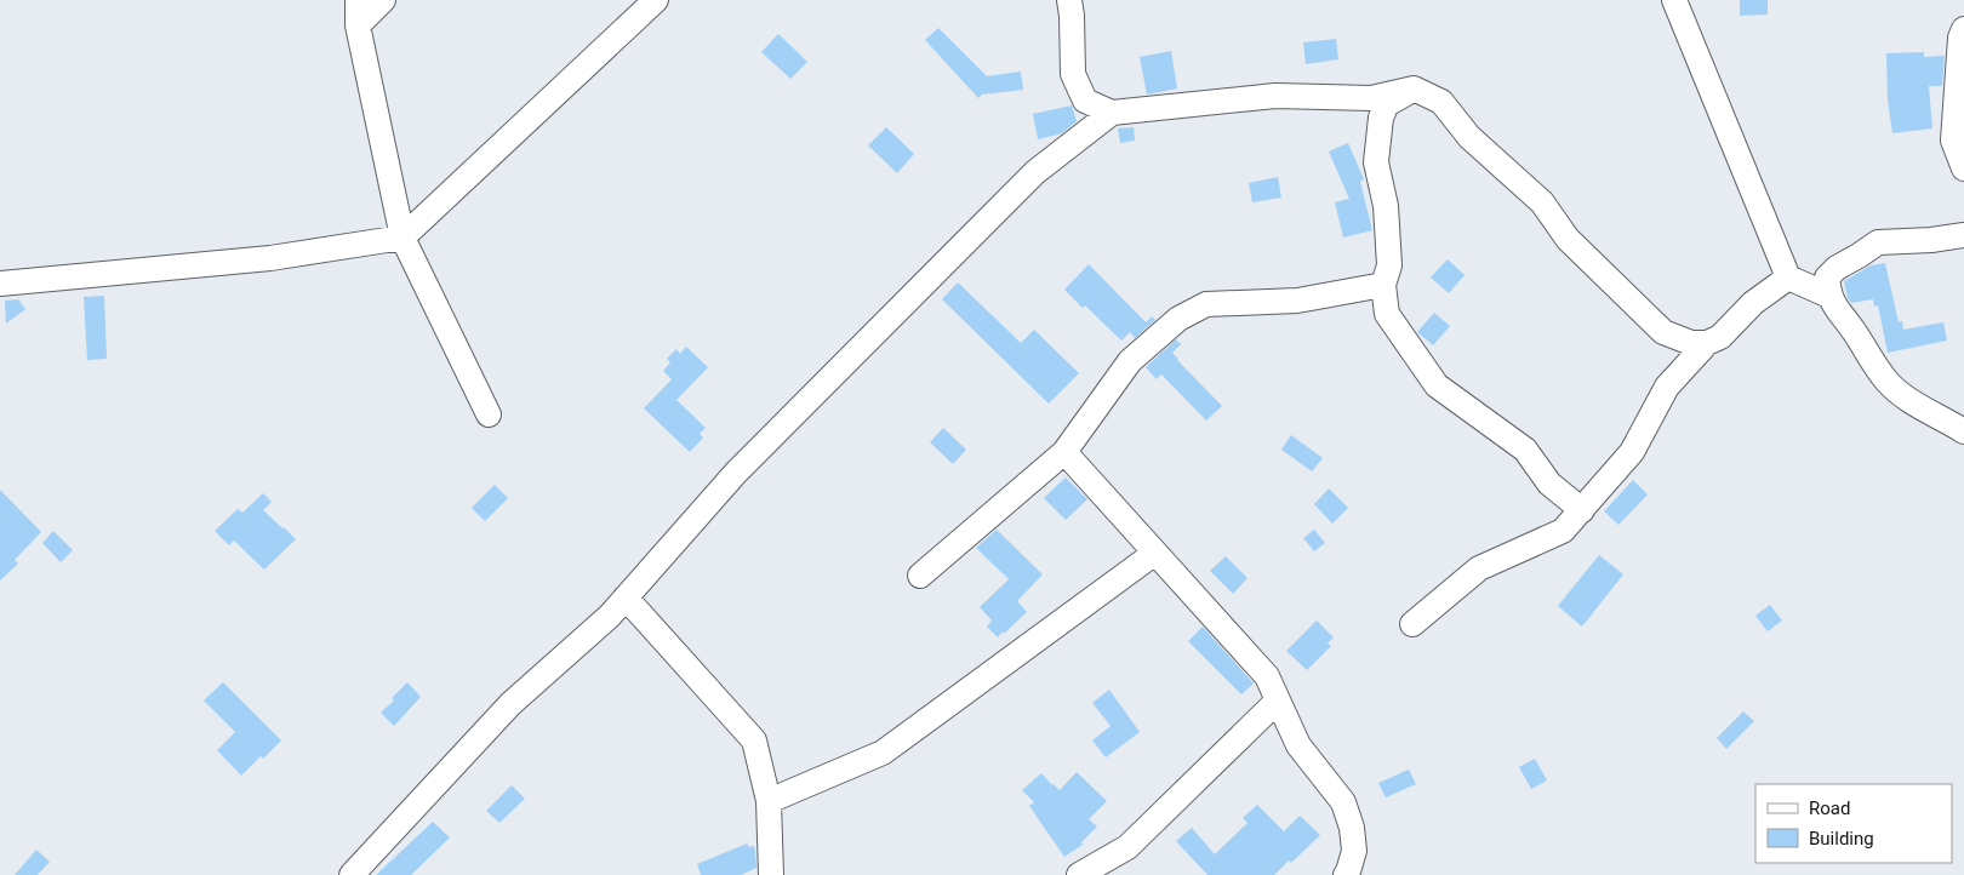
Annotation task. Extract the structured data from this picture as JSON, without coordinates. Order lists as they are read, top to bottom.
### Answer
{
  "legend": ["Road", "Building"]
}
